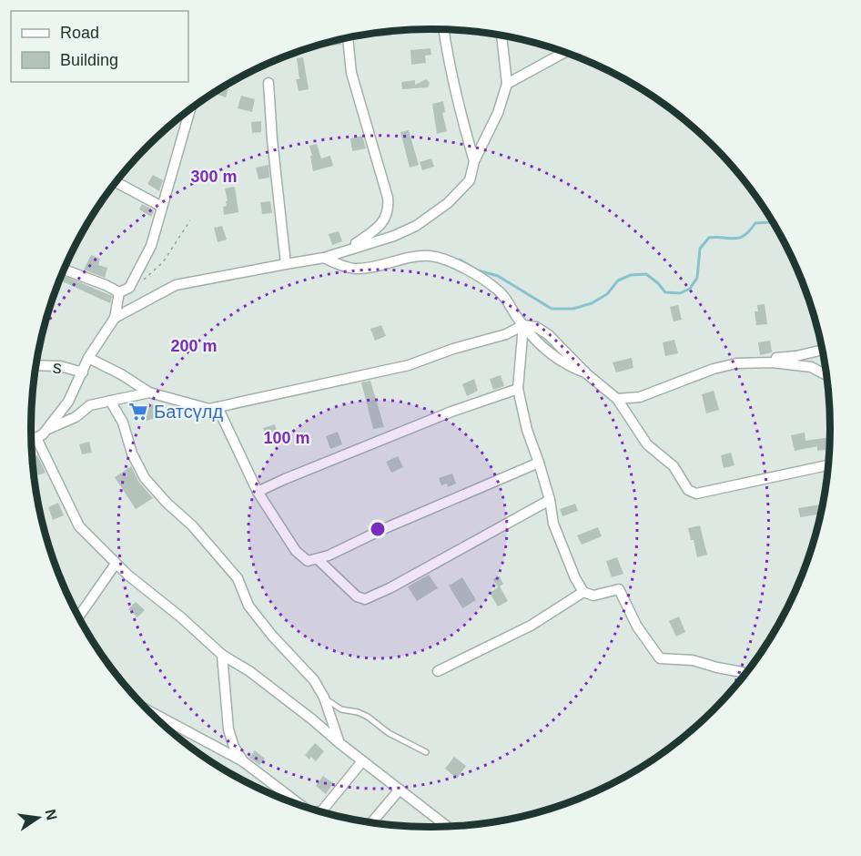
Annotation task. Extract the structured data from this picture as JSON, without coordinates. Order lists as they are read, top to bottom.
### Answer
{
  "streets": {
    "street": ["s"]
  },
  "places": {
    "supermarket": ["Батсүлд"]
  },
  "legend": ["Road", "Building"],
  "north": "right",
  "rings": ["300 m", "200 m", "100 m"]
}
